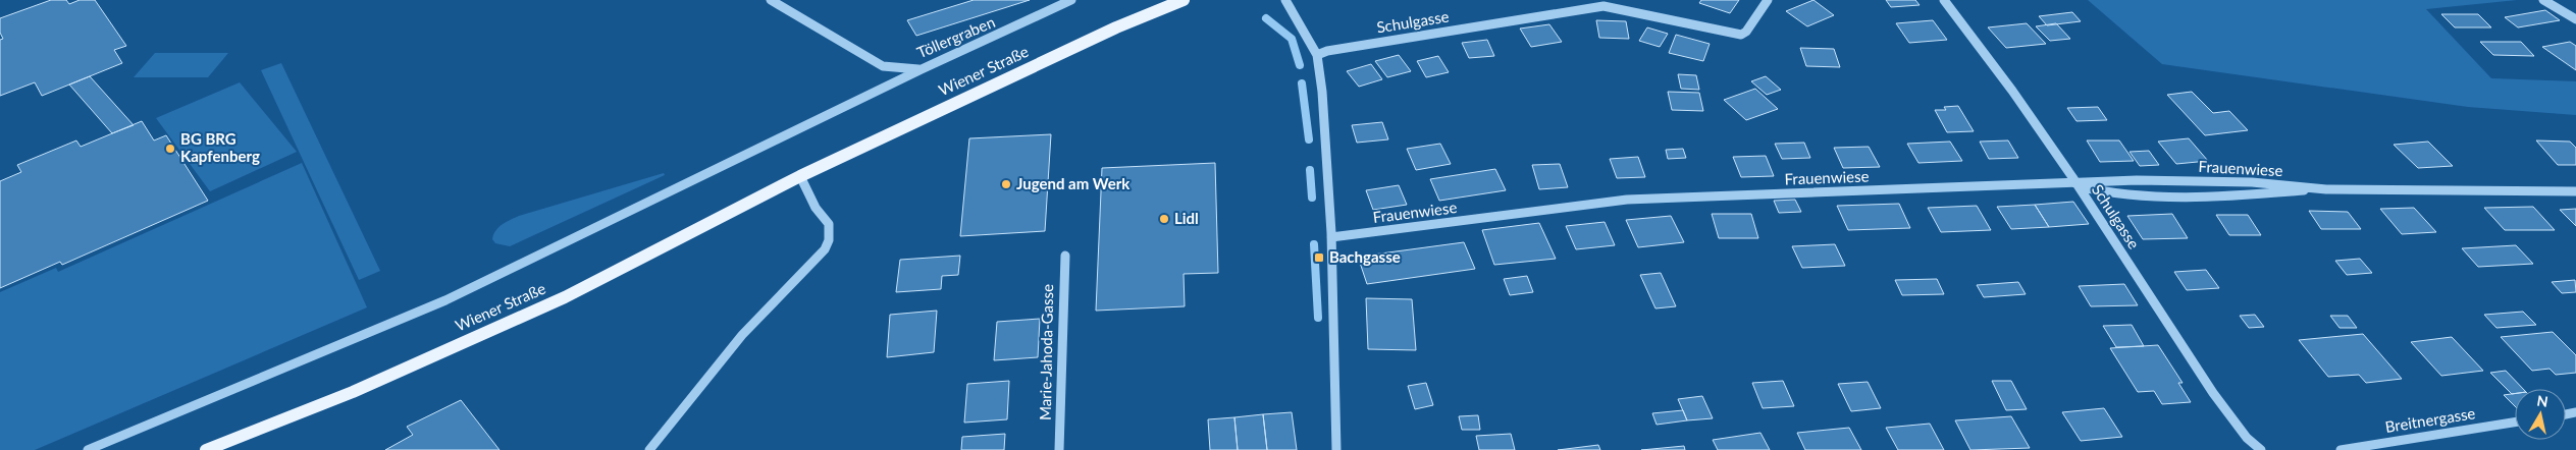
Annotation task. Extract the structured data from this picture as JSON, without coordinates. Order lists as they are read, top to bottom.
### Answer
{
  "streets": {
    "main road": ["Wiener Straße"],
    "street": [
      "Schulgasse",
      "Töllergraben",
      "Frauenwiese",
      "Marie-Jahoda-Gasse",
      "Breitnergasse"
    ]
  },
  "crossings": [
    ["Schulgasse", "Frauenwiese"]
  ],
  "places": {
    "other": ["BG BRG Kapfenberg", "Jugend am Werk", "Lidl"],
    "transit": ["Bachgasse"]
  },
  "north": "top"
}
